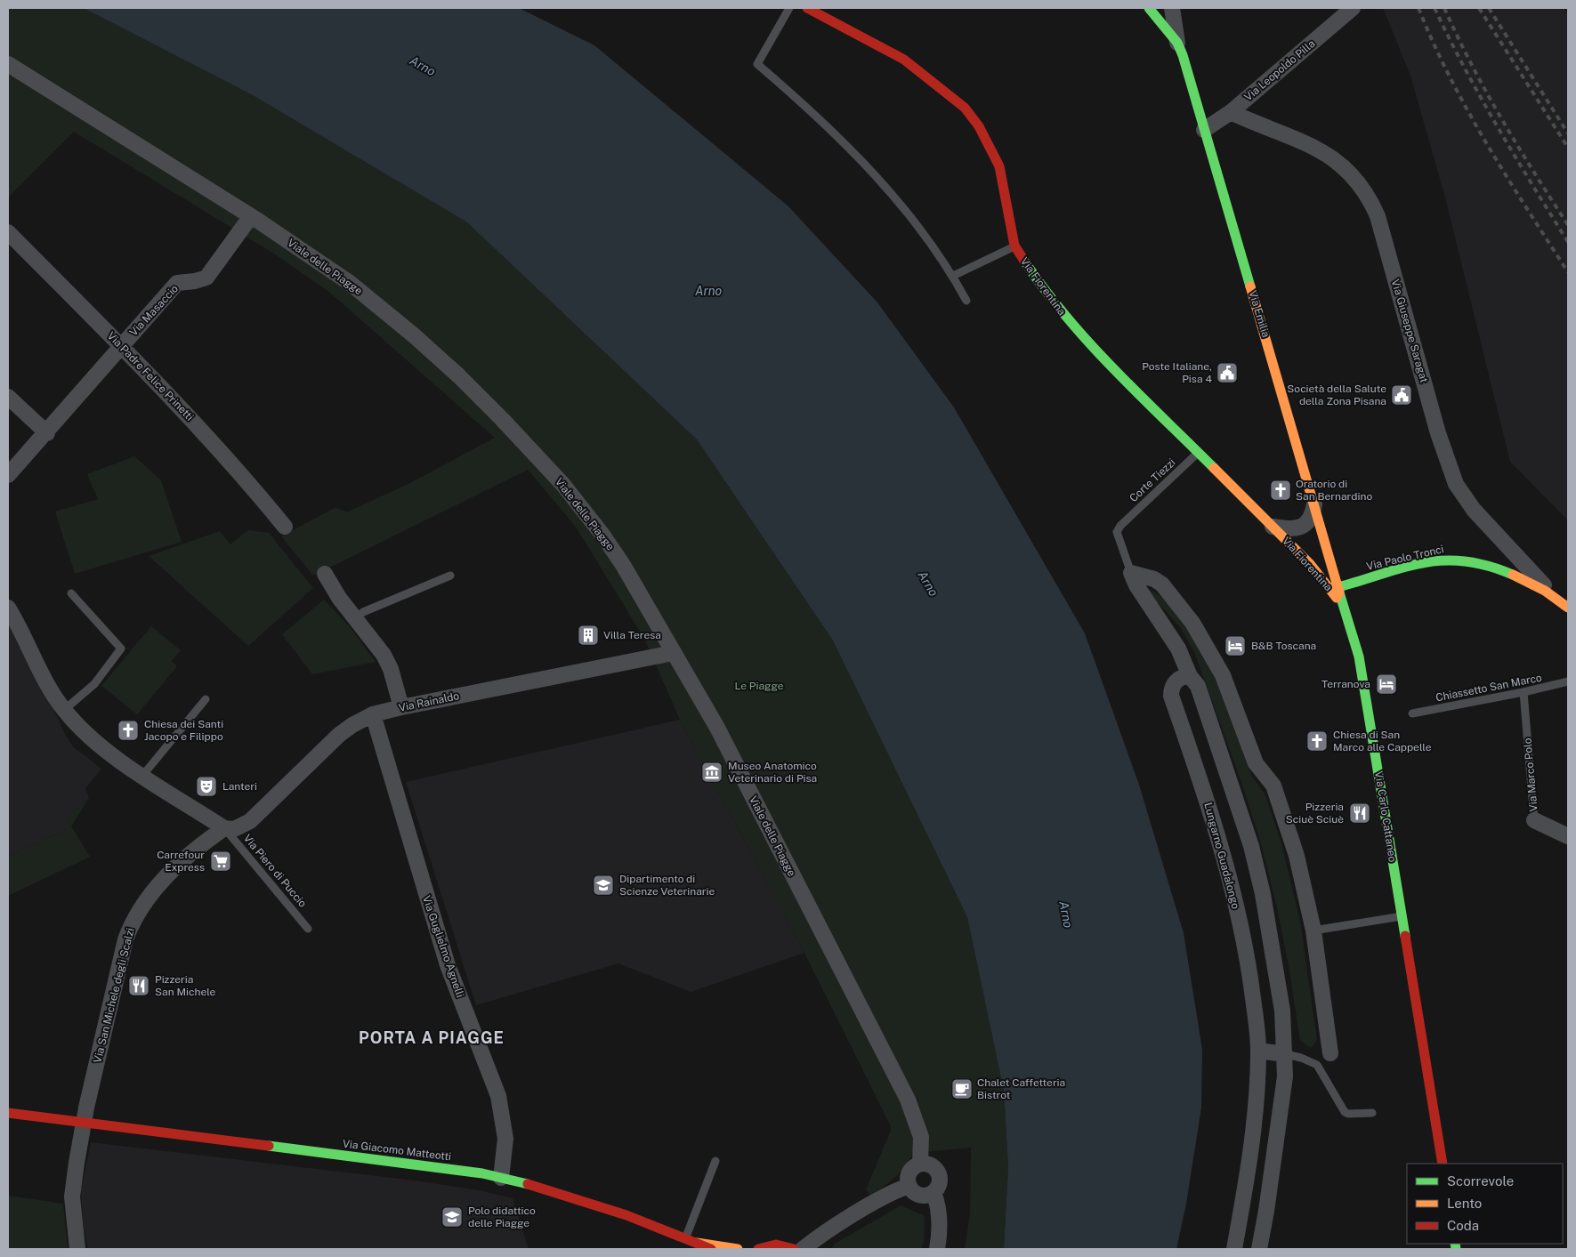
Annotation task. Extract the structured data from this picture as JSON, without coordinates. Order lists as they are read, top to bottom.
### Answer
{
  "streets": {
    "main road": [
      "Via Fiorentina",
      "Via Emilia",
      "Via Paolo Tronci",
      "Via Carlo Cattaneo",
      "Via Giacomo Matteotti"
    ],
    "street": [
      "Via Leopoldo Pilla",
      "Viale delle Piagge",
      "Via Masaccio",
      "Via Giuseppe Saragat",
      "Via Padre Felice Prinetti",
      "Via Rainaldo",
      "Via Marco Polo",
      "Lungarno Guadalongo",
      "Via Guglielmo Agnelli",
      "Via San Michele degli Scalzi"
    ],
    "lane": ["Corte Tiezzi", "Chiassetto San Marco", "Via Piero di Puccio"]
  },
  "crossings": [
    ["Via Leopoldo Pilla", "Via Emilia"],
    ["Via Leopoldo Pilla", "Via Giuseppe Saragat"],
    ["Viale delle Piagge", "Via Masaccio"],
    ["Viale delle Piagge", "Via Rainaldo"],
    ["Via Fiorentina", "Via Emilia"],
    ["Via Fiorentina", "Corte Tiezzi"],
    ["Via Fiorentina", "Via Carlo Cattaneo"],
    ["Via Masaccio", "Via Padre Felice Prinetti"],
    ["Via Emilia", "Via Paolo Tronci"],
    ["Via Emilia", "Via Carlo Cattaneo"],
    ["Via Giuseppe Saragat", "Via Paolo Tronci"],
    ["Via Paolo Tronci", "Via Carlo Cattaneo"],
    ["Chiassetto San Marco", "Via Marco Polo"],
    ["Via Rainaldo", "Via Piero di Puccio"],
    ["Via Rainaldo", "Via Guglielmo Agnelli"],
    ["Via Rainaldo", "Via San Michele degli Scalzi"],
    ["Via Piero di Puccio", "Via San Michele degli Scalzi"],
    ["Via Guglielmo Agnelli", "Via Giacomo Matteotti"],
    ["Via San Michele degli Scalzi", "Via Giacomo Matteotti"]
  ],
  "districts": ["PORTA A PIAGGE"],
  "water": ["Arno"],
  "parks": ["Le Piagge"],
  "places": {
    "public building": ["Poste Italiane, Pisa 4", "Società della Salute della Zona Pisana"],
    "church": ["Oratorio di San Bernardino", "Chiesa dei Santi Jacopo e Filippo", "Chiesa di San Marco alle Cappelle"],
    "building": ["Villa Teresa"],
    "hotel": ["B&B Toscana", "Terranova"],
    "museum": ["Museo Anatomico Veterinario di Pisa"],
    "theatre": ["Lanteri"],
    "restaurant": ["Pizzeria Sciuè Sciuè", "Pizzeria San Michele"],
    "supermarket": ["Carrefour Express"],
    "school or university": ["Dipartimento di Scienze Veterinarie", "Polo didattico delle Piagge"],
    "cafe": ["Chalet Caffetteria Bistrot"]
  },
  "legend": ["Scorrevole", "Lento", "Coda"]
}
